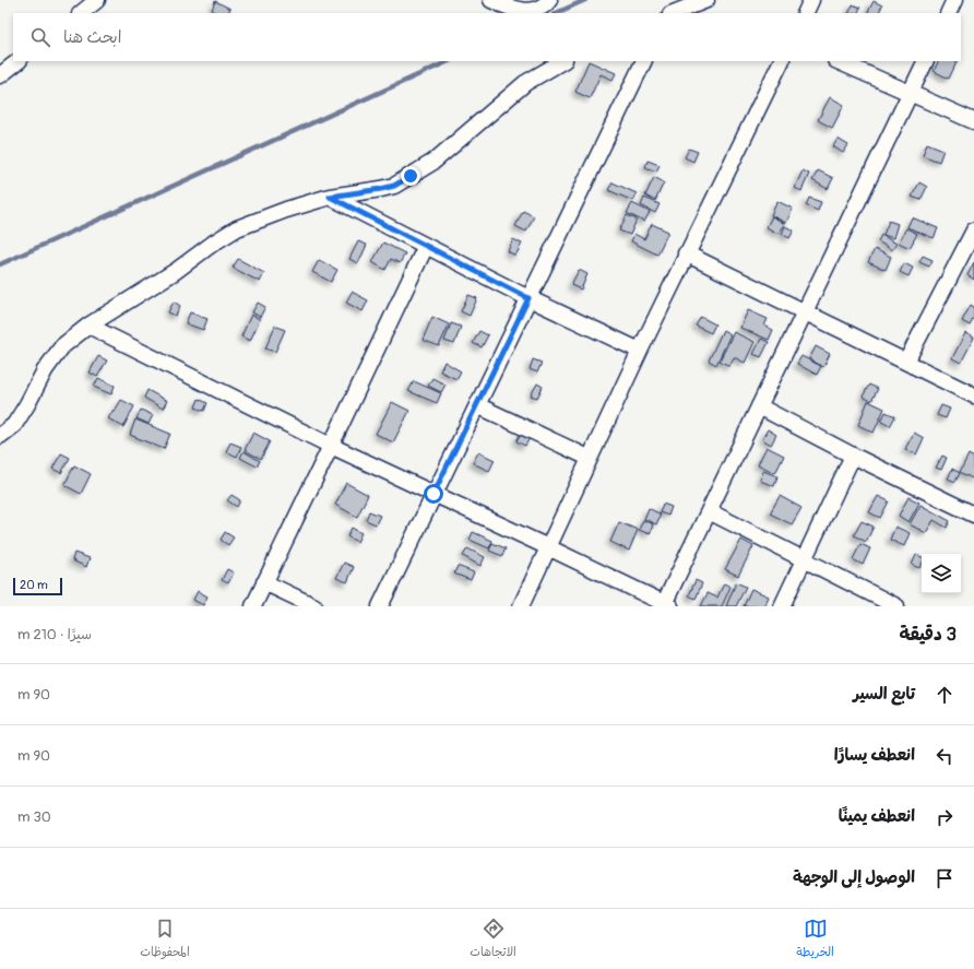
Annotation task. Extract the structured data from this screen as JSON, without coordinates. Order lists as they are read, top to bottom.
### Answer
{
  "scale_bar": "20 m",
  "page": {
    "search": "ابحث هنا",
    "scale": "20 m",
    "heading": ["3 دقيقة", "سيرًا · 210 m"],
    "list": [
      ["تابع السير", "90 m"],
      ["انعطف يسارًا", "90 m"],
      ["انعطف يمينًا", "30 m"],
      "الوصول إلى الوجهة"
    ],
    "nav": ["الخريطة", "الاتجاهات", "المحفوظات"]
  }
}
